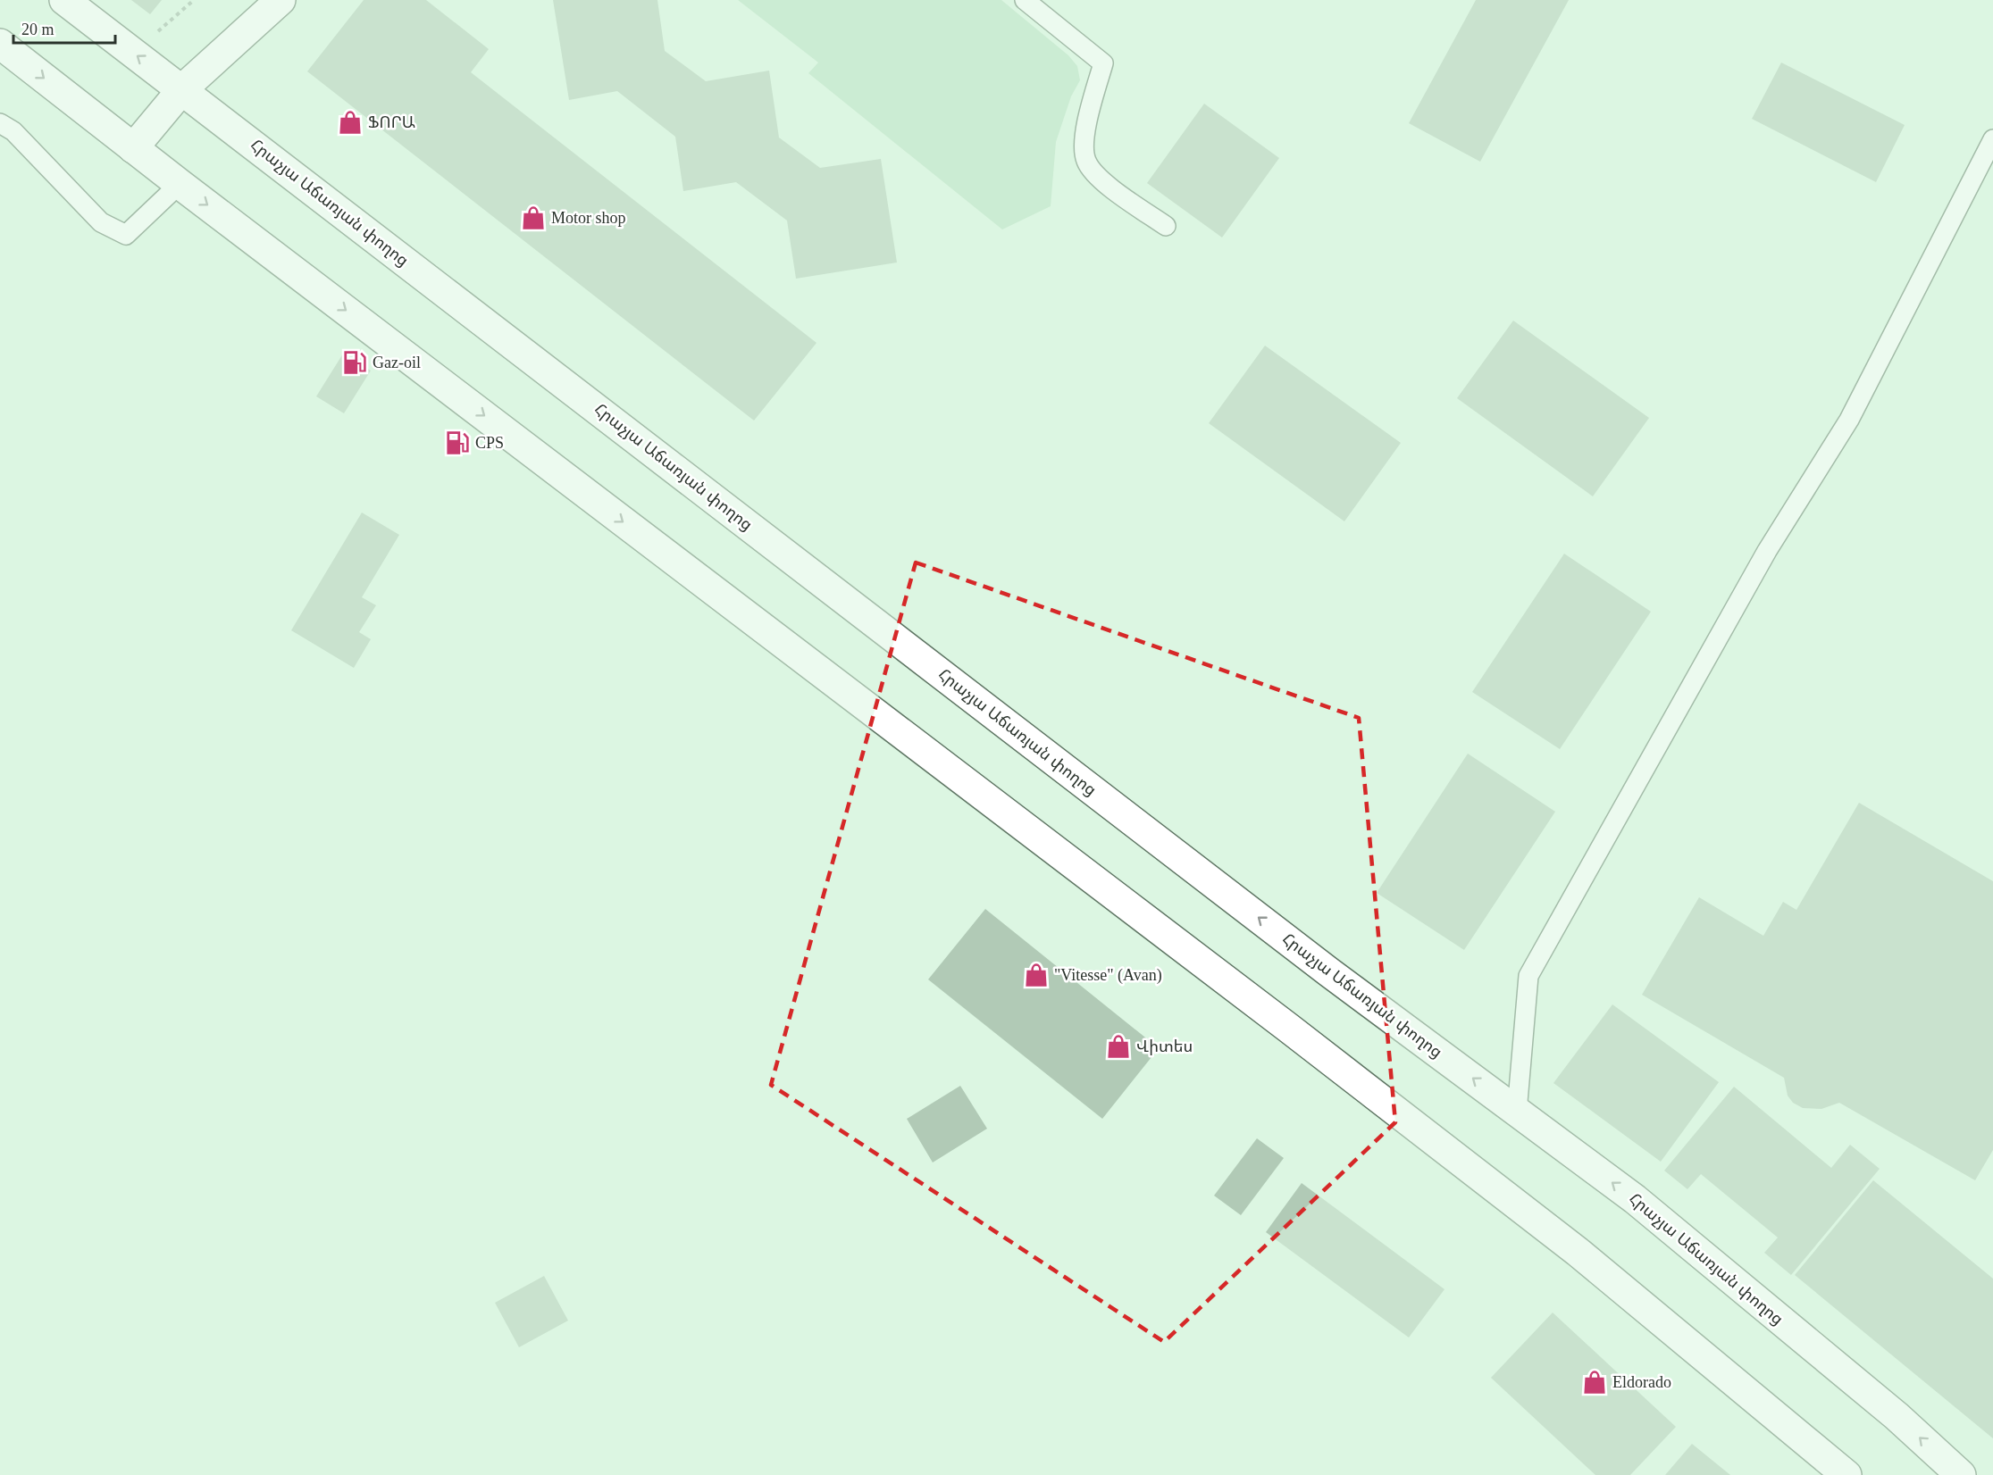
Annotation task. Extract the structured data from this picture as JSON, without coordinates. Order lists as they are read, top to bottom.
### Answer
{
  "streets": {
    "main road": ["Հրաչյա Աճառյան փողոց"]
  },
  "places": {
    "shop": [
      "ՖՈՐԱ",
      "Motor shop",
      "\"Vitesse\" (Avan)",
      "Վիտես",
      "Eldorado"
    ],
    "fuel station": ["Gaz-oil", "CPS"]
  },
  "scale_bar": "20 m"
}
